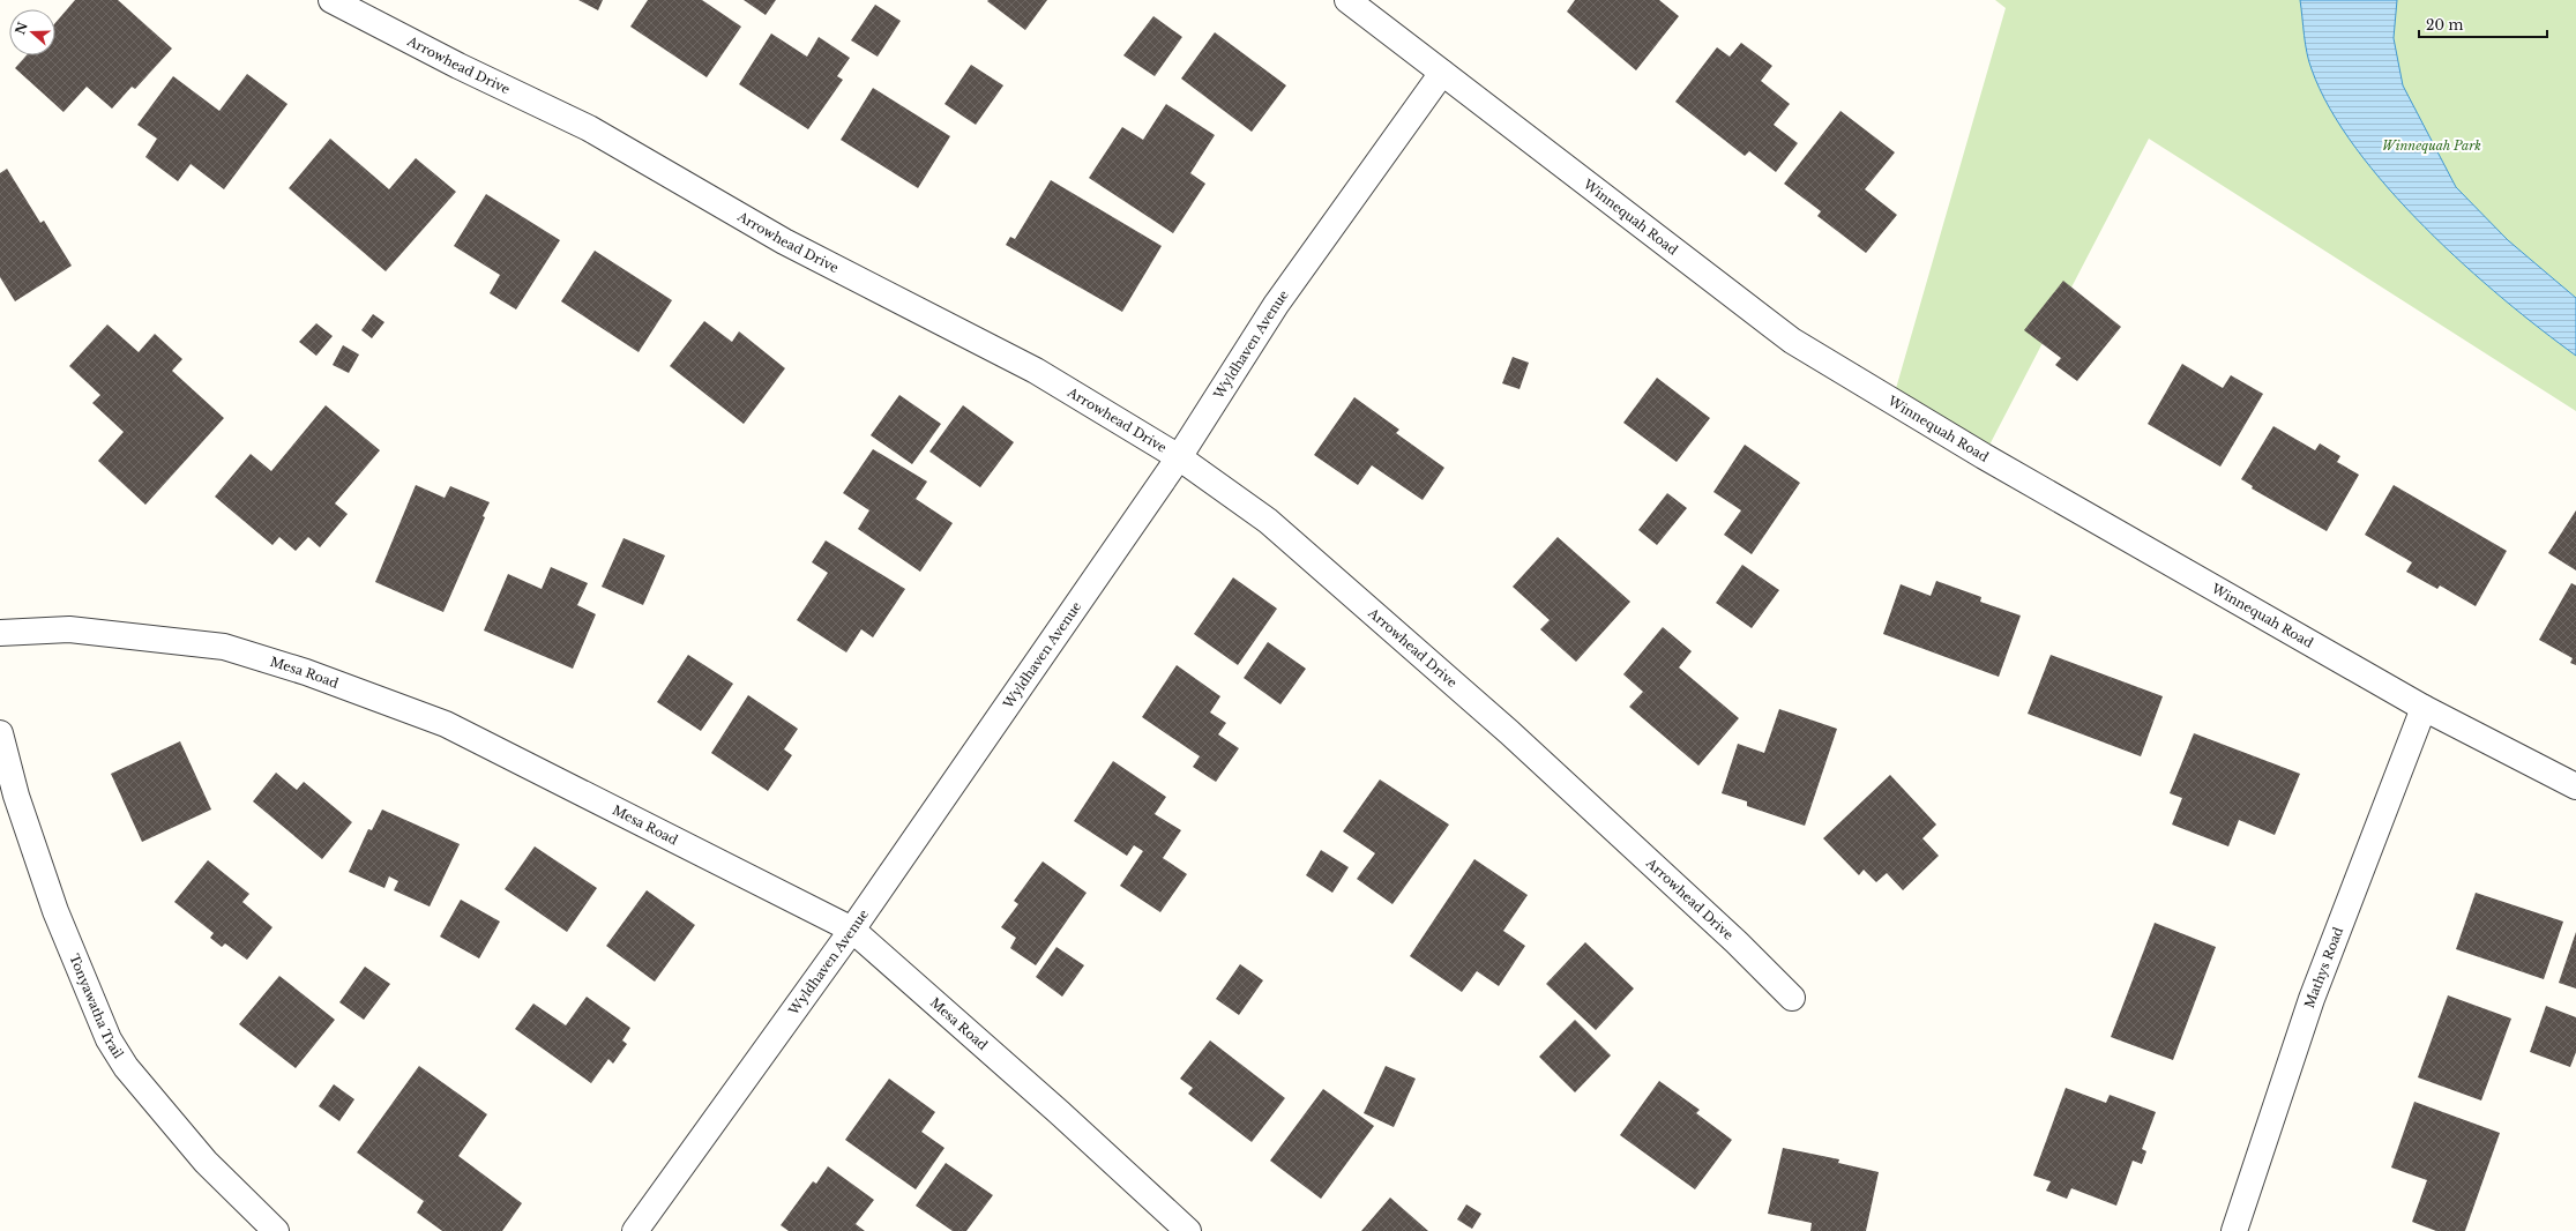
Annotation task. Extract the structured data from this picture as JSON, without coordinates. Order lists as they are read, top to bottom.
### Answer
{
  "streets": {
    "street": [
      "Arrowhead Drive",
      "Winnequah Road",
      "Wyldhaven Avenue",
      "Mesa Road",
      "Mathys Road",
      "Tonyawatha Trail"
    ]
  },
  "crossings": [
    ["Arrowhead Drive", "Wyldhaven Avenue"],
    ["Winnequah Road", "Wyldhaven Avenue"],
    ["Winnequah Road", "Mathys Road"],
    ["Wyldhaven Avenue", "Mesa Road"]
  ],
  "parks": ["Winnequah Park"],
  "scale_bar": "20 m",
  "north": "left"
}
